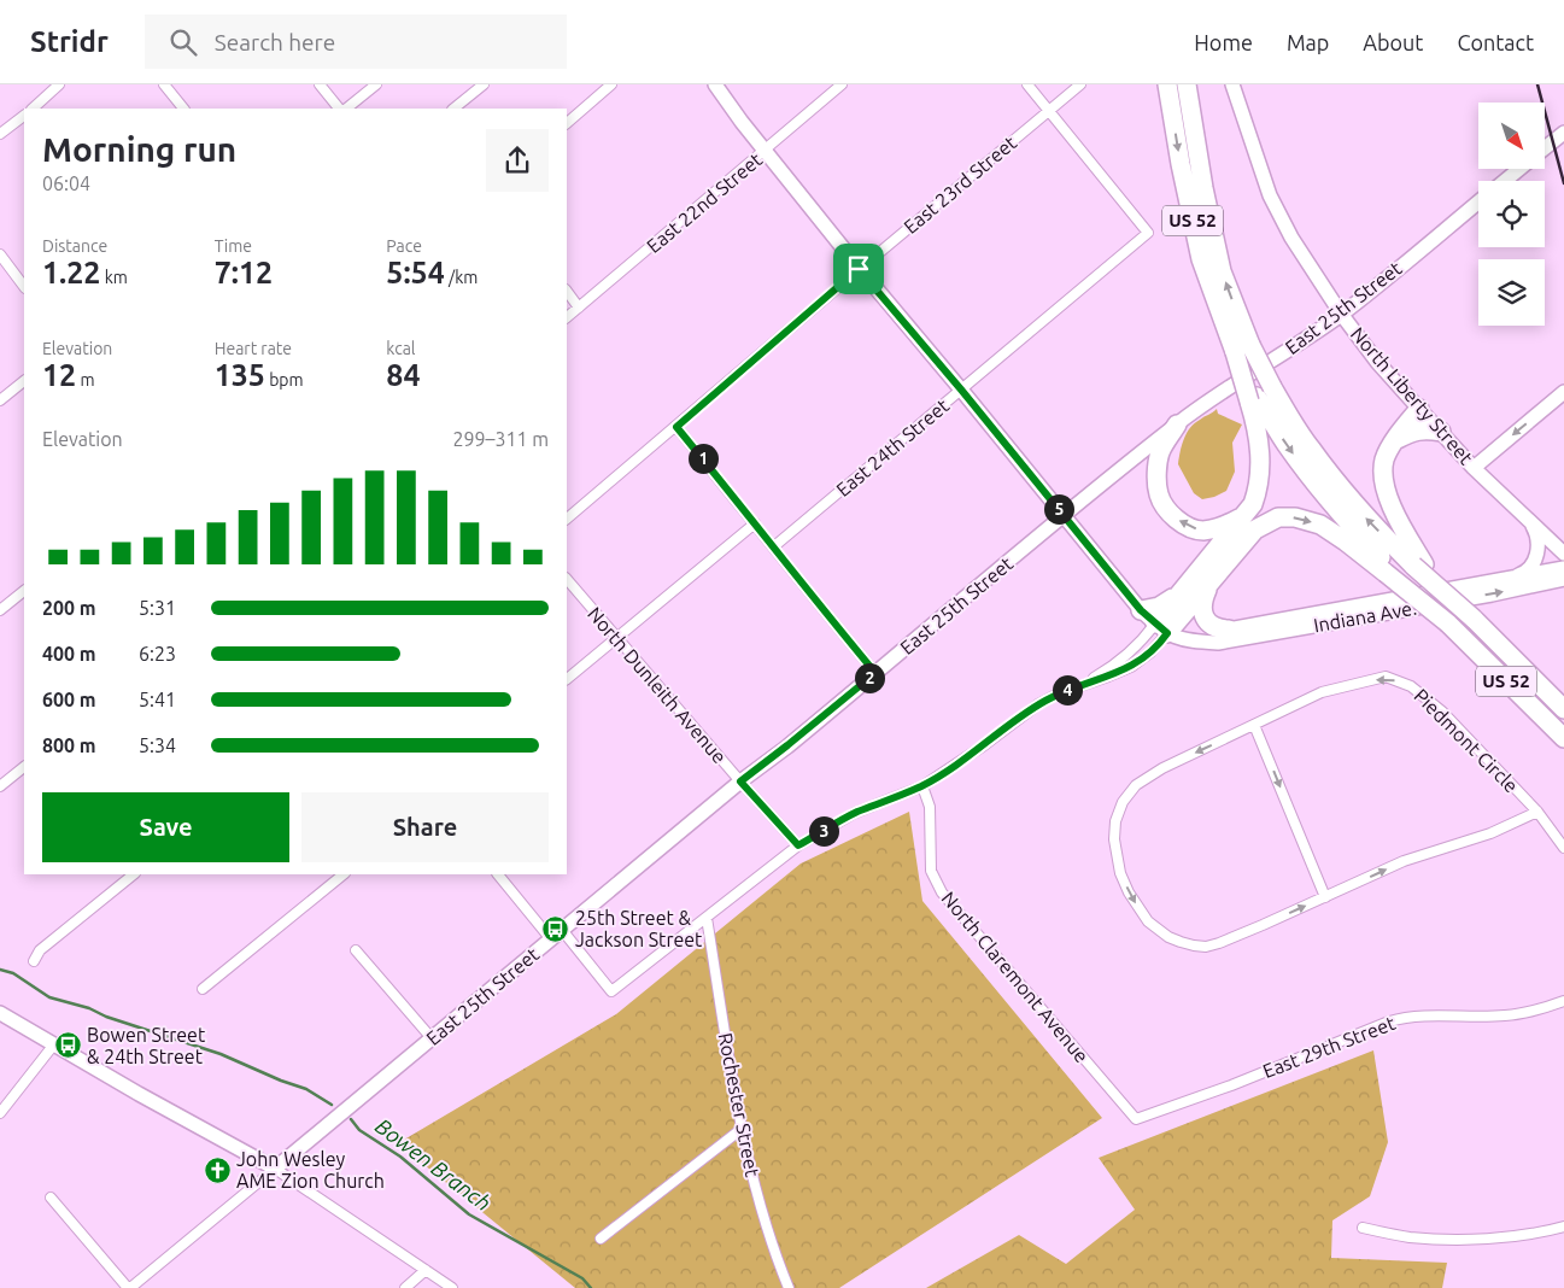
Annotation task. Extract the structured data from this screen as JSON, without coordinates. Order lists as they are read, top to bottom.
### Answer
{
  "streets": {
    "highway": ["US 52"],
    "street": [
      "East 23rd Street",
      "East 22nd Street",
      "East 25th Street",
      "North Liberty Street",
      "East 24th Street",
      "Indiana Ave.",
      "North Dunleith Avenue",
      "Piedmont Circle",
      "North Claremont Avenue",
      "East 29th Street",
      "Rochester Street"
    ]
  },
  "crossings": [
    ["East 23rd Street", "East 24th Street"],
    ["East 25th Street", "North Liberty Street"],
    ["East 25th Street", "North Dunleith Avenue"],
    ["North Claremont Avenue", "East 29th Street"]
  ],
  "water": ["Bowen Branch"],
  "places": {
    "bus stop": ["25th Street & Jackson Street", "Bowen Street & 24th Street"],
    "church": ["John Wesley AME Zion Church"]
  },
  "north": "bottom right",
  "page": {
    "header": "Stridr",
    "search": "Search here",
    "nav": [
      "Home",
      "Map",
      "About",
      "Contact"
    ],
    "heading": ["Morning run", "06:04"],
    "stats": [
      ["Distance", "1.22 km"],
      ["Time", "7:12"],
      ["Pace", "5:54 /km"],
      ["Elevation", "12 m"],
      ["Heart rate", "135 bpm"],
      ["kcal", "84"]
    ],
    "chart": ["Elevation", "299–311 m"],
    "pins": [
      "1",
      "5",
      "2",
      "4",
      "3"
    ],
    "list": [
      {
        "name": "200 m",
        "note": "5:31"
      },
      {
        "name": "400 m",
        "note": "6:23"
      },
      {
        "name": "600 m",
        "note": "5:41"
      },
      {
        "name": "800 m",
        "note": "5:34"
      }
    ],
    "buttons": ["Save", "Share"]
  }
}
